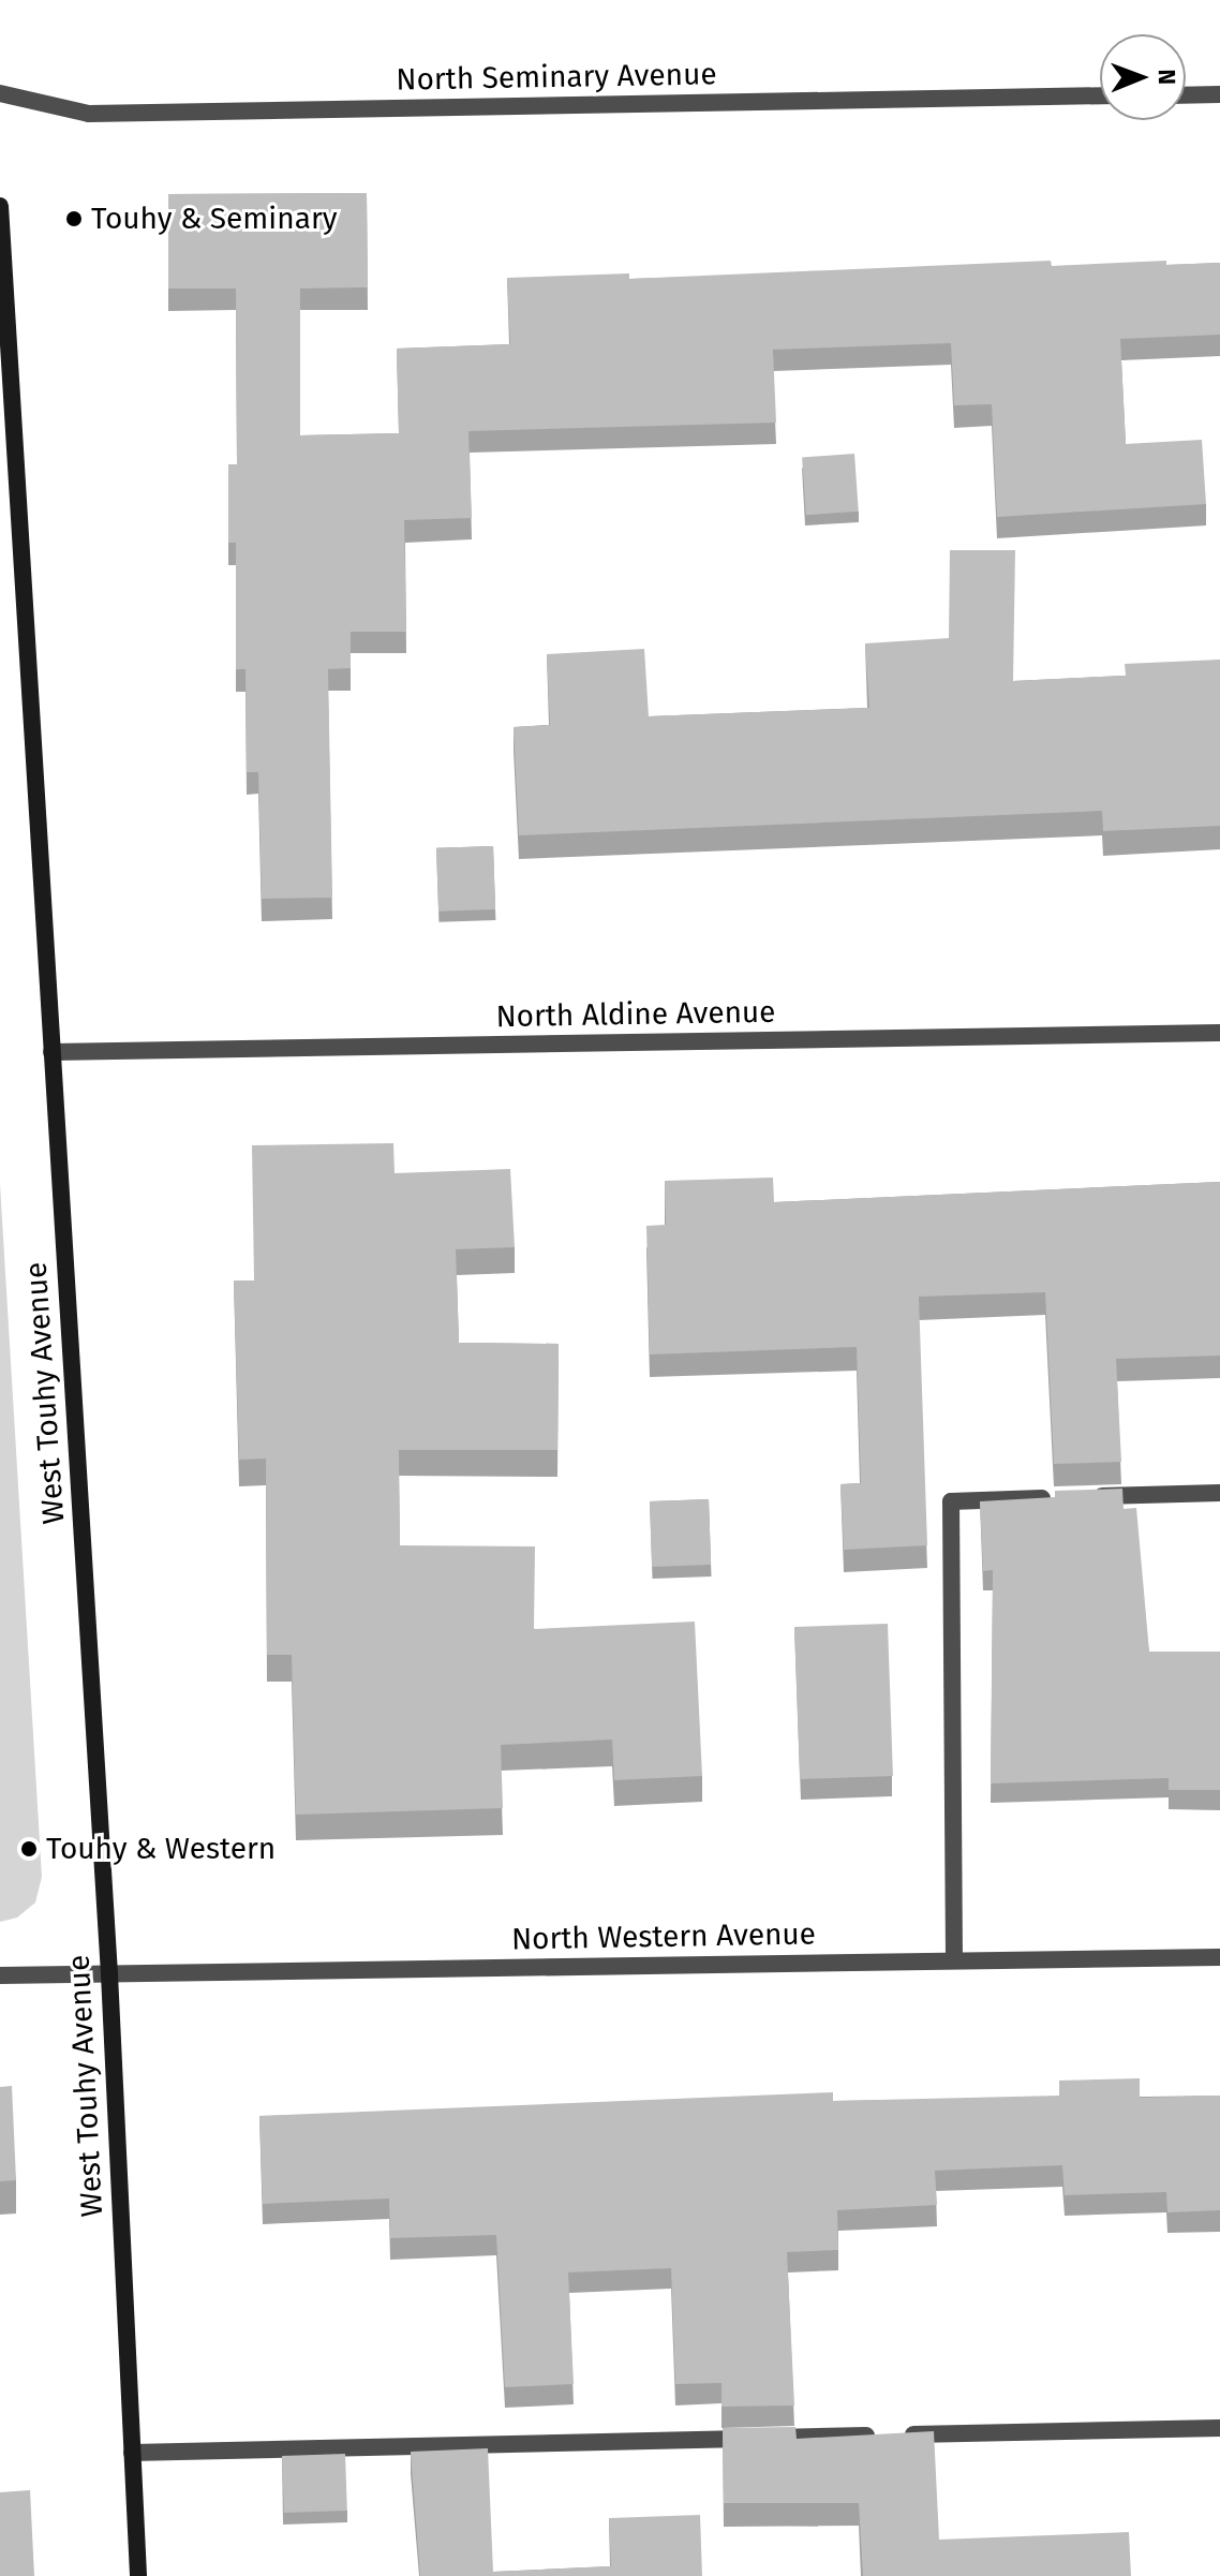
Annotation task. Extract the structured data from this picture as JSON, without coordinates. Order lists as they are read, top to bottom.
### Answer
{
  "streets": {
    "main road": ["West Touhy Avenue"],
    "street": ["North Seminary Avenue", "North Aldine Avenue", "North Western Avenue"]
  },
  "crossings": [
    ["North Aldine Avenue", "West Touhy Avenue"],
    ["West Touhy Avenue", "North Western Avenue"]
  ],
  "places": ["Touhy & Seminary", "Touhy & Western"],
  "north": "right"
}
